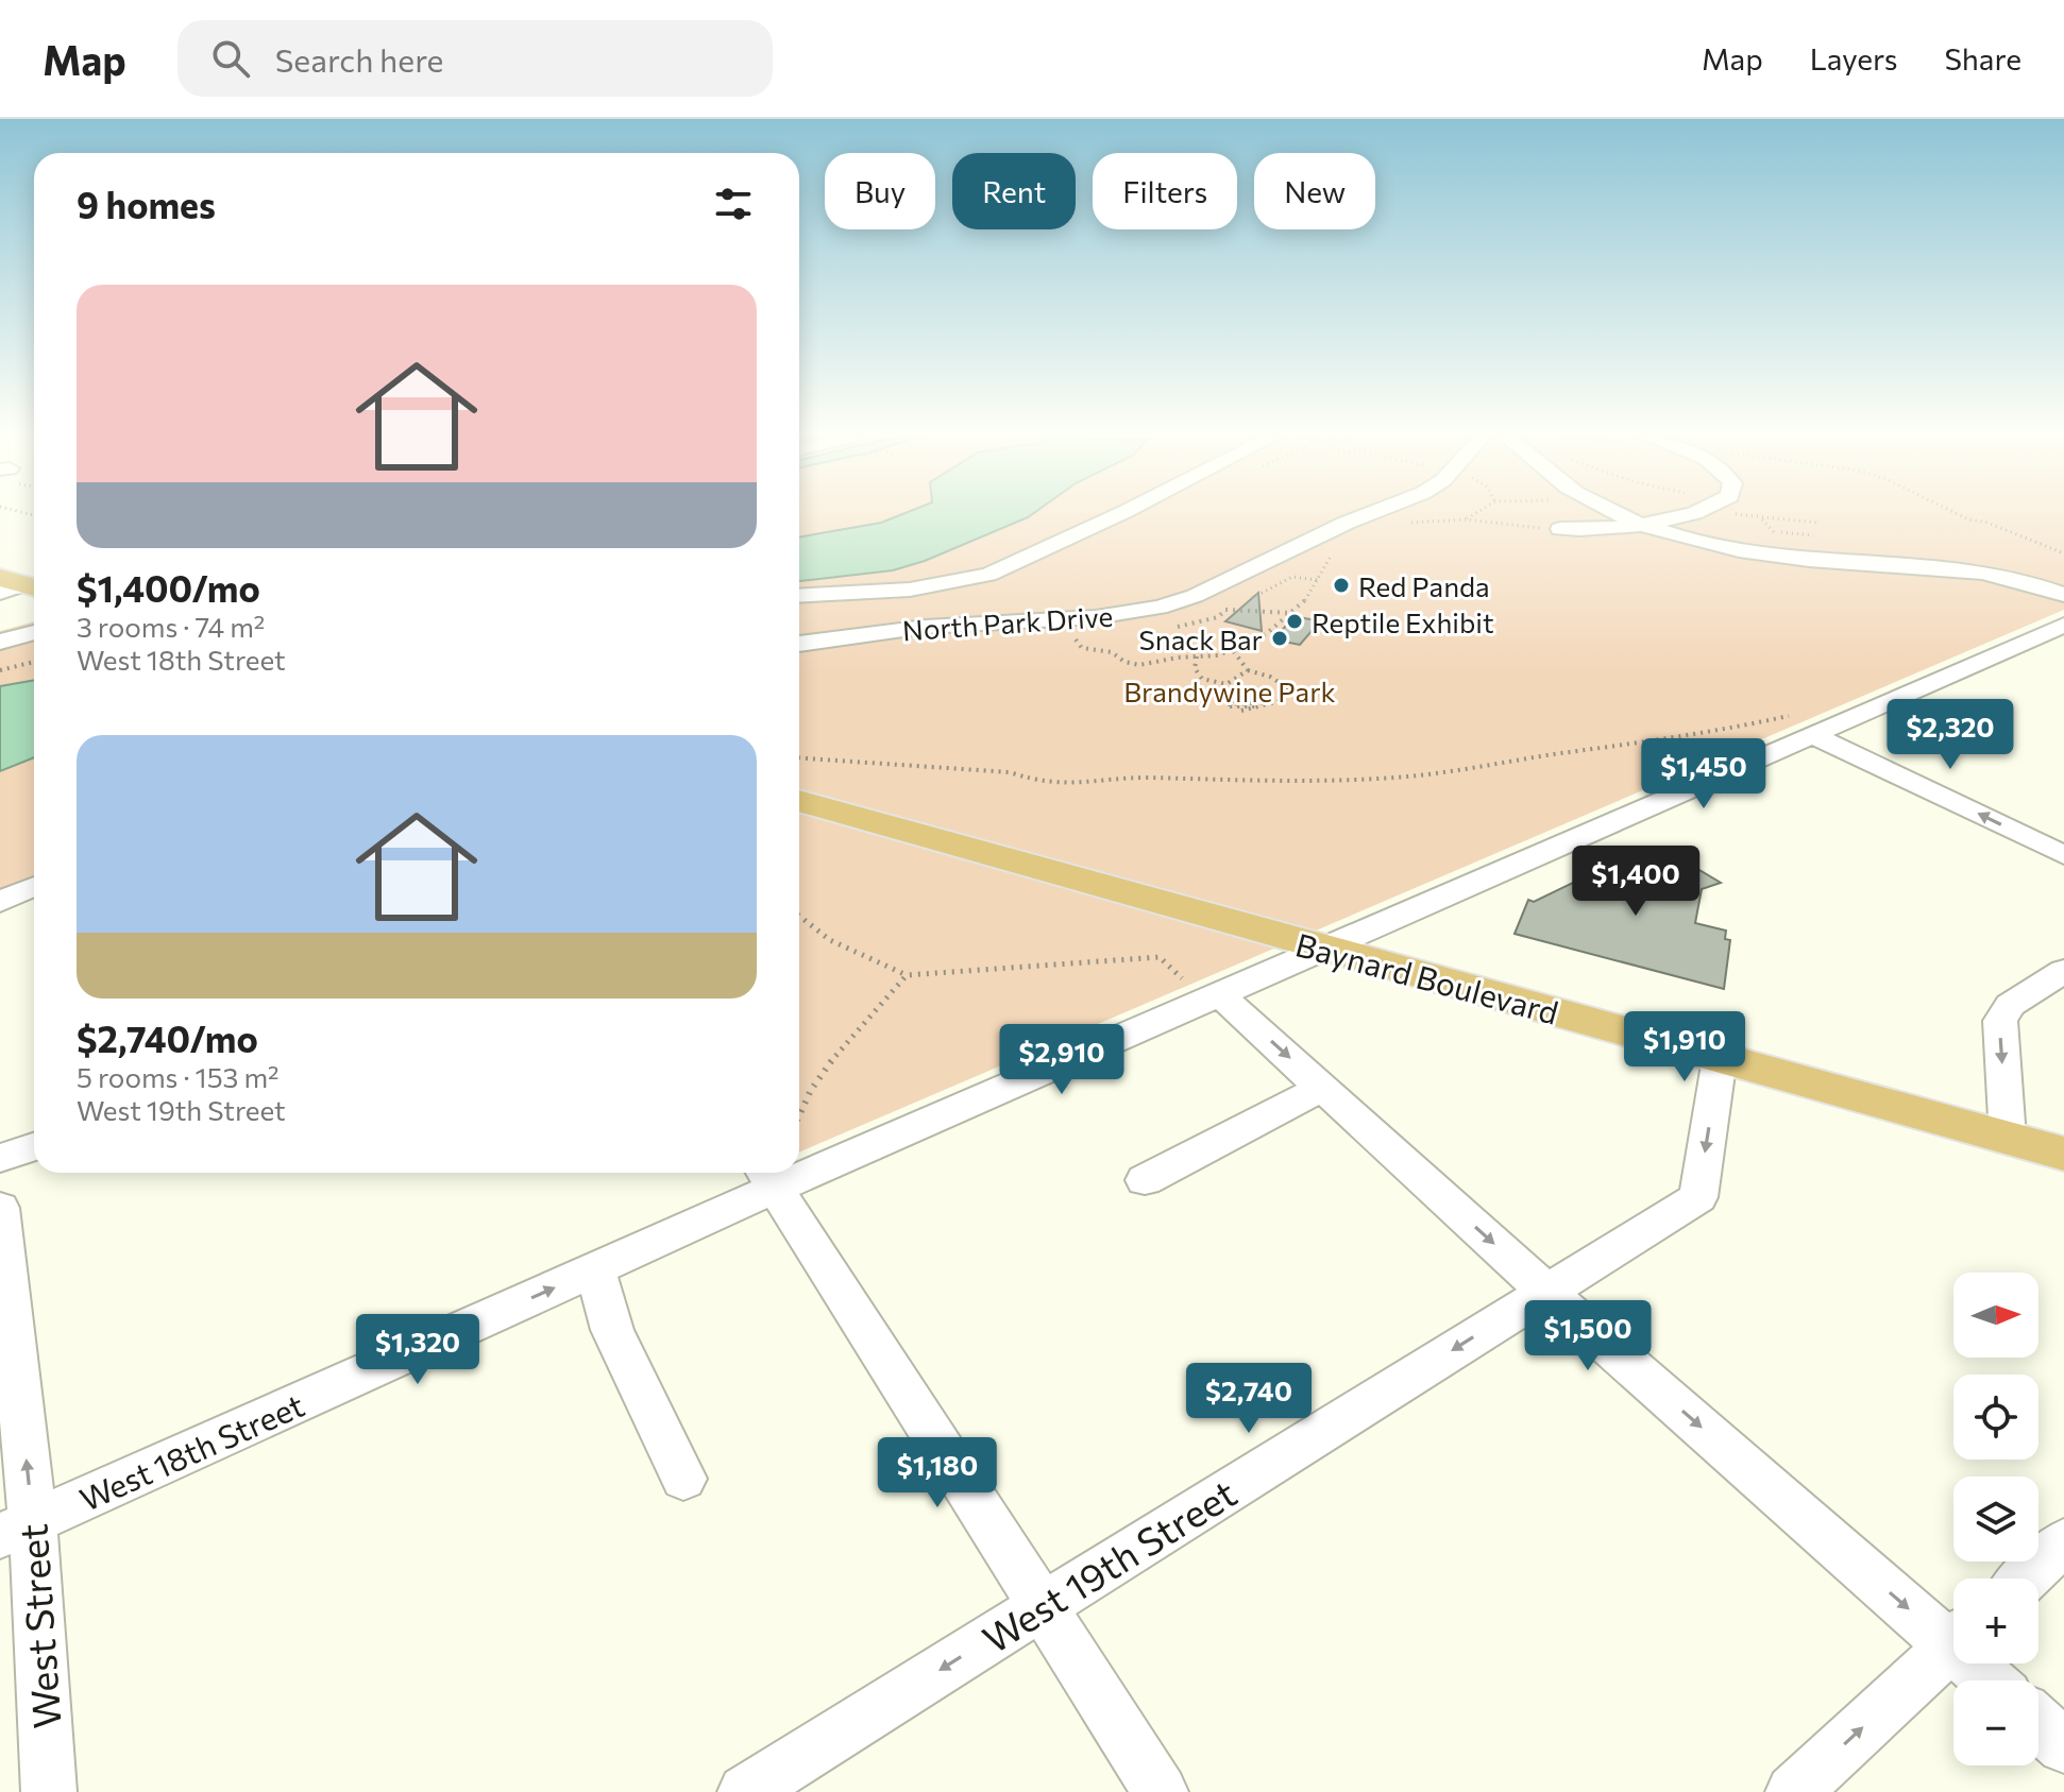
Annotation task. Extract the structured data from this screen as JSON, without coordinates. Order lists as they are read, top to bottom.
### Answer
{
  "streets": {
    "main road": ["Baynard Boulevard"],
    "street": [
      "North Park Drive",
      "West 18th Street",
      "West 19th Street",
      "West Street"
    ]
  },
  "crossings": [
    ["Baynard Boulevard", "West 18th Street"],
    ["Baynard Boulevard", "West 19th Street"],
    ["West 18th Street", "West Street"]
  ],
  "one_way": ["West 19th Street", "West Street"],
  "parks": ["Brandywine Park"],
  "places": ["Red Panda", "Reptile Exhibit", "Snack Bar"],
  "north": "right",
  "page": {
    "header": "Map",
    "search": "Search here",
    "nav": ["Map", "Layers", "Share"],
    "chip": [
      "Buy",
      "Rent",
      "Filters",
      "New"
    ],
    "heading": "9 homes",
    "list": [
      {
        "name": "$1,400/mo",
        "note": "3 rooms · 74 m² · West 18th Street"
      },
      {
        "name": "$2,740/mo",
        "note": "5 rooms · 153 m² · West 19th Street"
      }
    ],
    "price": [
      "$2,320",
      "$1,450",
      "$1,400",
      "$1,910",
      "$2,910",
      "$1,500",
      "$1,320",
      "$2,740",
      "$1,180"
    ],
    "map_buttons": ["+", "−"]
  }
}
